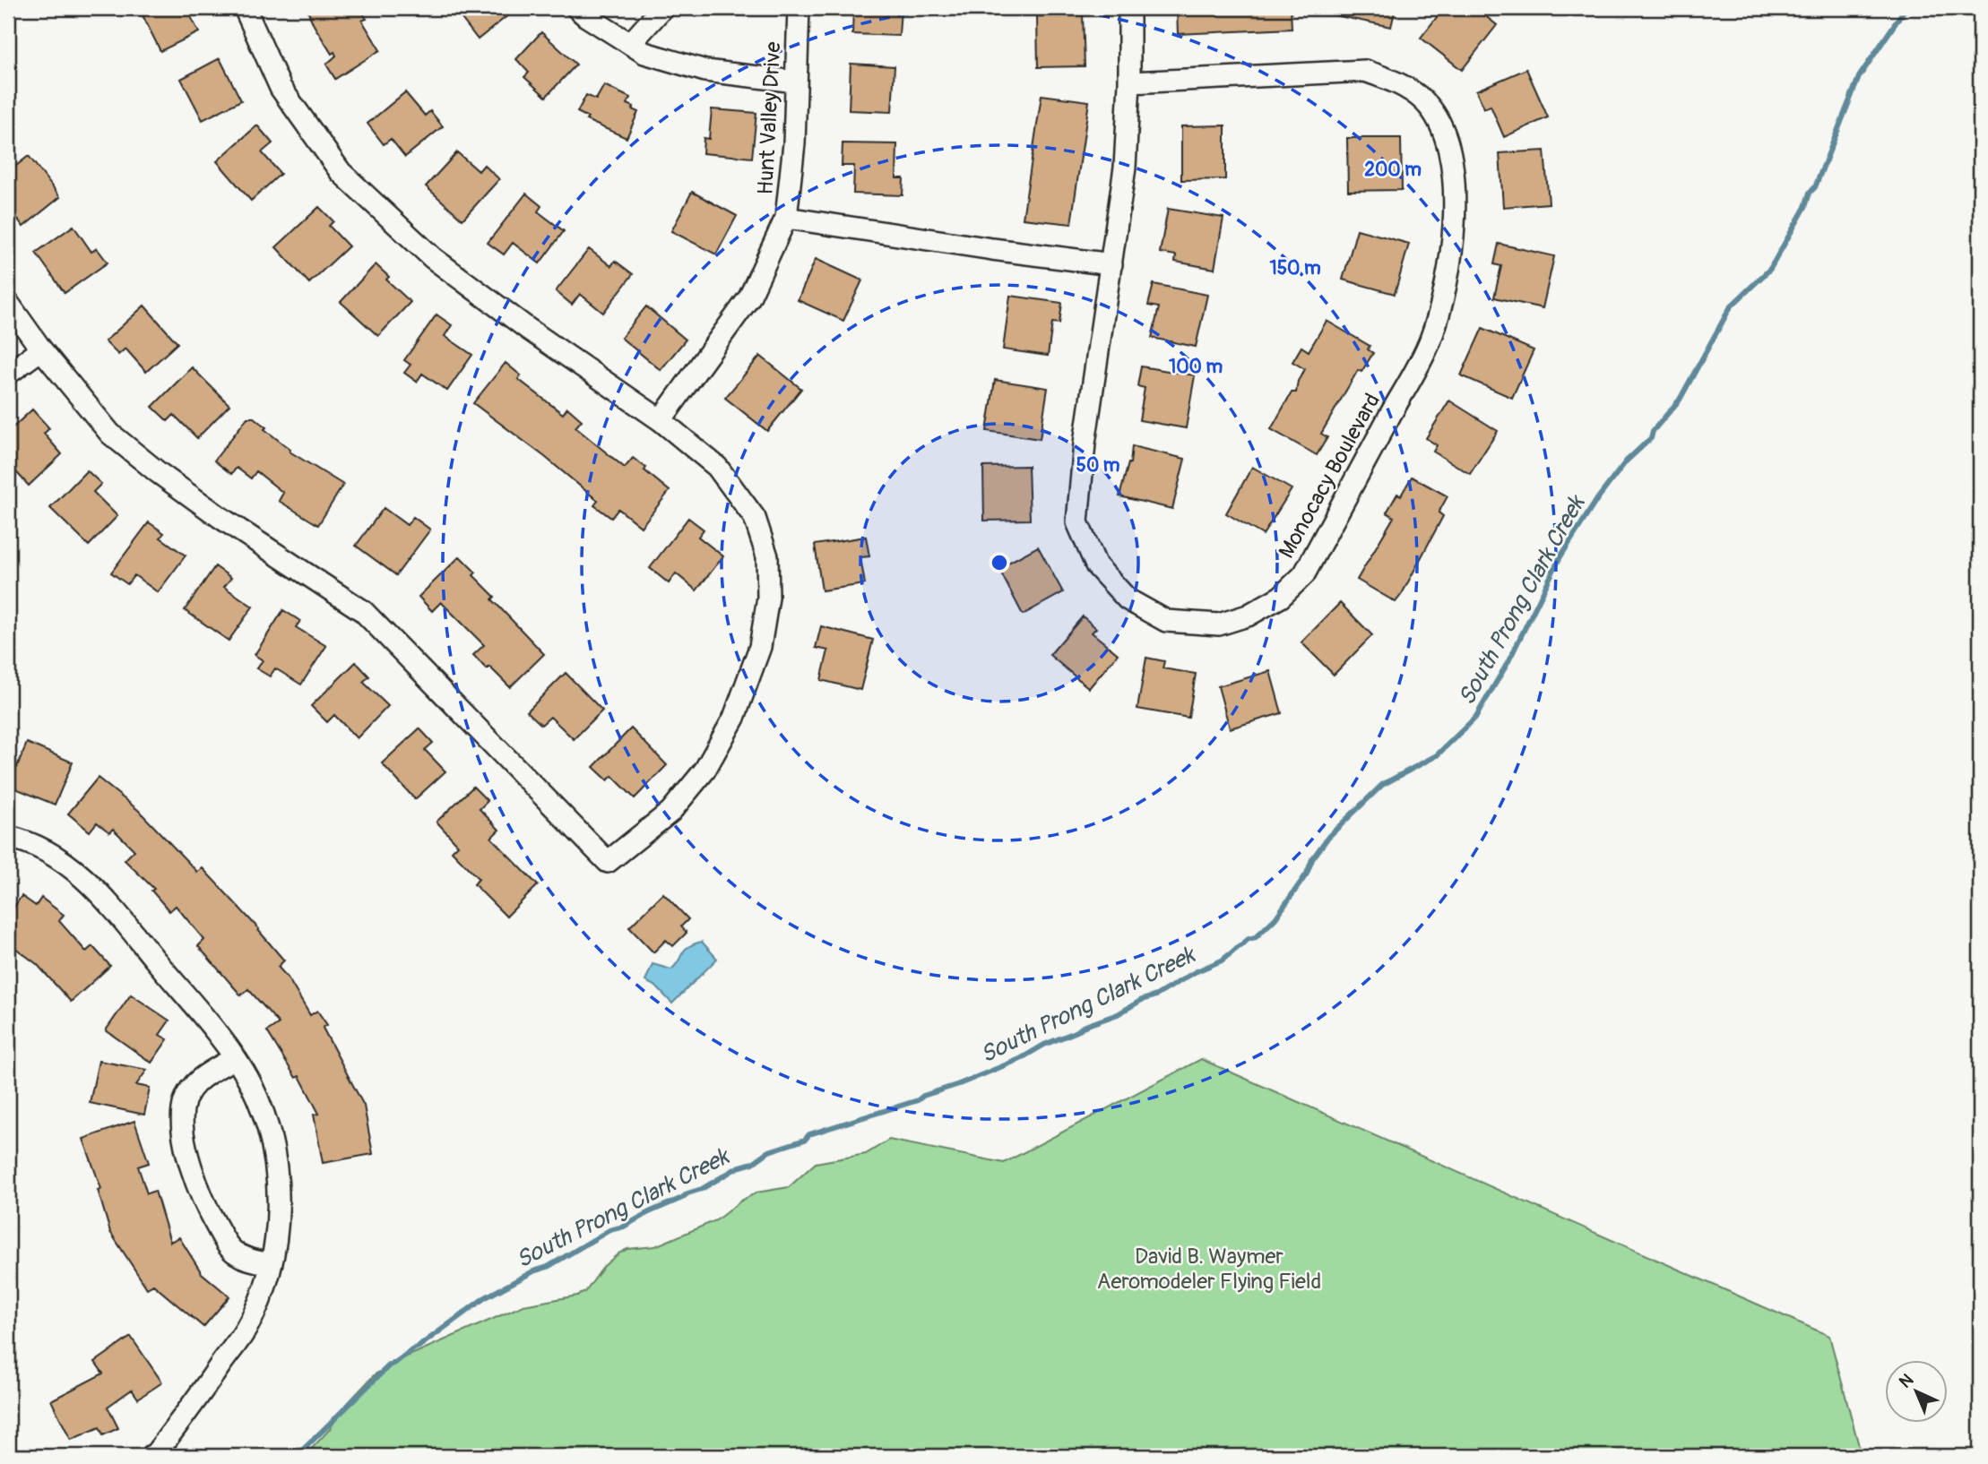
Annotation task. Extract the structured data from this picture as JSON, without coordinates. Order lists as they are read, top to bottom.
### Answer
{
  "streets": {
    "street": ["Hunt Valley Drive", "Monocacy Boulevard"]
  },
  "water": ["South Prong Clark Creek"],
  "parks": ["David B. Waymer Aeromodeler Flying Field"],
  "north": "top left",
  "rings": [
    "200 m",
    "150 m",
    "100 m",
    "50 m"
  ]
}
